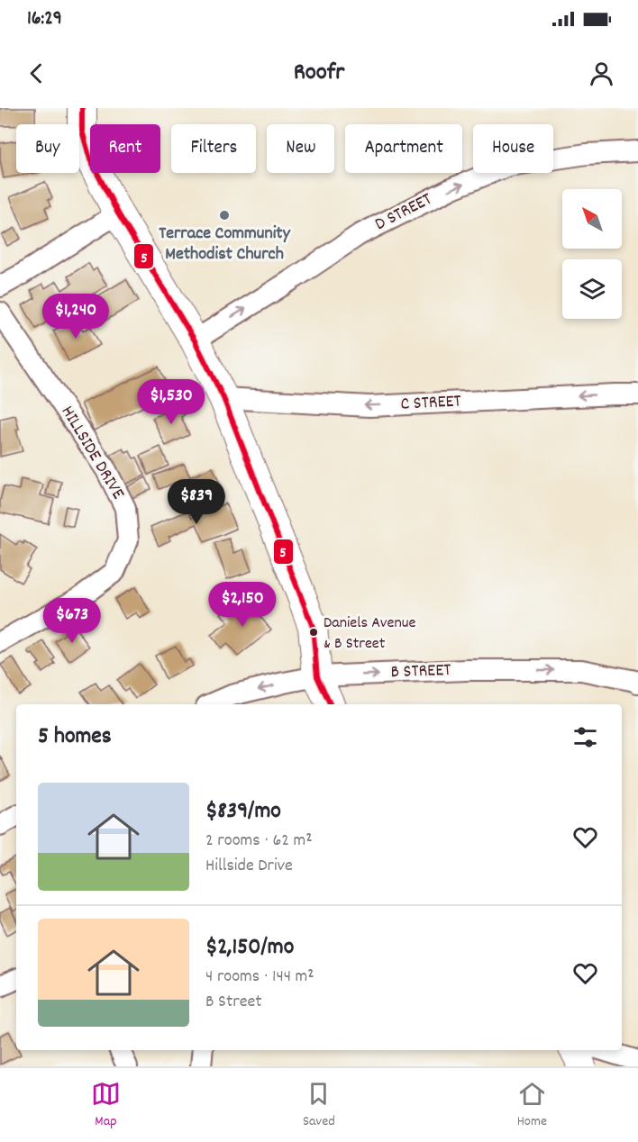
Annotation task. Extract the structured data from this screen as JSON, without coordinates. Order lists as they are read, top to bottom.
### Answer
{
  "streets": {
    "street": [
      "D STREET",
      "C STREET",
      "HILLSIDE DRIVE",
      "B STREET"
    ]
  },
  "one_way": ["D STREET", "C STREET"],
  "places": ["Terrace Community Methodist Church", "Daniels Avenue & B Street"],
  "lines": ["transit line 5"],
  "north": "top left",
  "page": {
    "status": "16:29",
    "header": "Roofr",
    "chip": [
      "Buy",
      "Rent",
      "Filters",
      "New",
      "Apartment",
      "House"
    ],
    "price": [
      "$1,240",
      "$1,530",
      "$839",
      "$2,150",
      "$673"
    ],
    "heading": "5 homes",
    "list": [
      {
        "name": "$839/mo",
        "note": "2 rooms · 62 m² · Hillside Drive"
      },
      {
        "name": "$2,150/mo",
        "note": "4 rooms · 144 m² · B Street"
      }
    ],
    "tabs": ["Map", "Saved", "Home"]
  }
}
